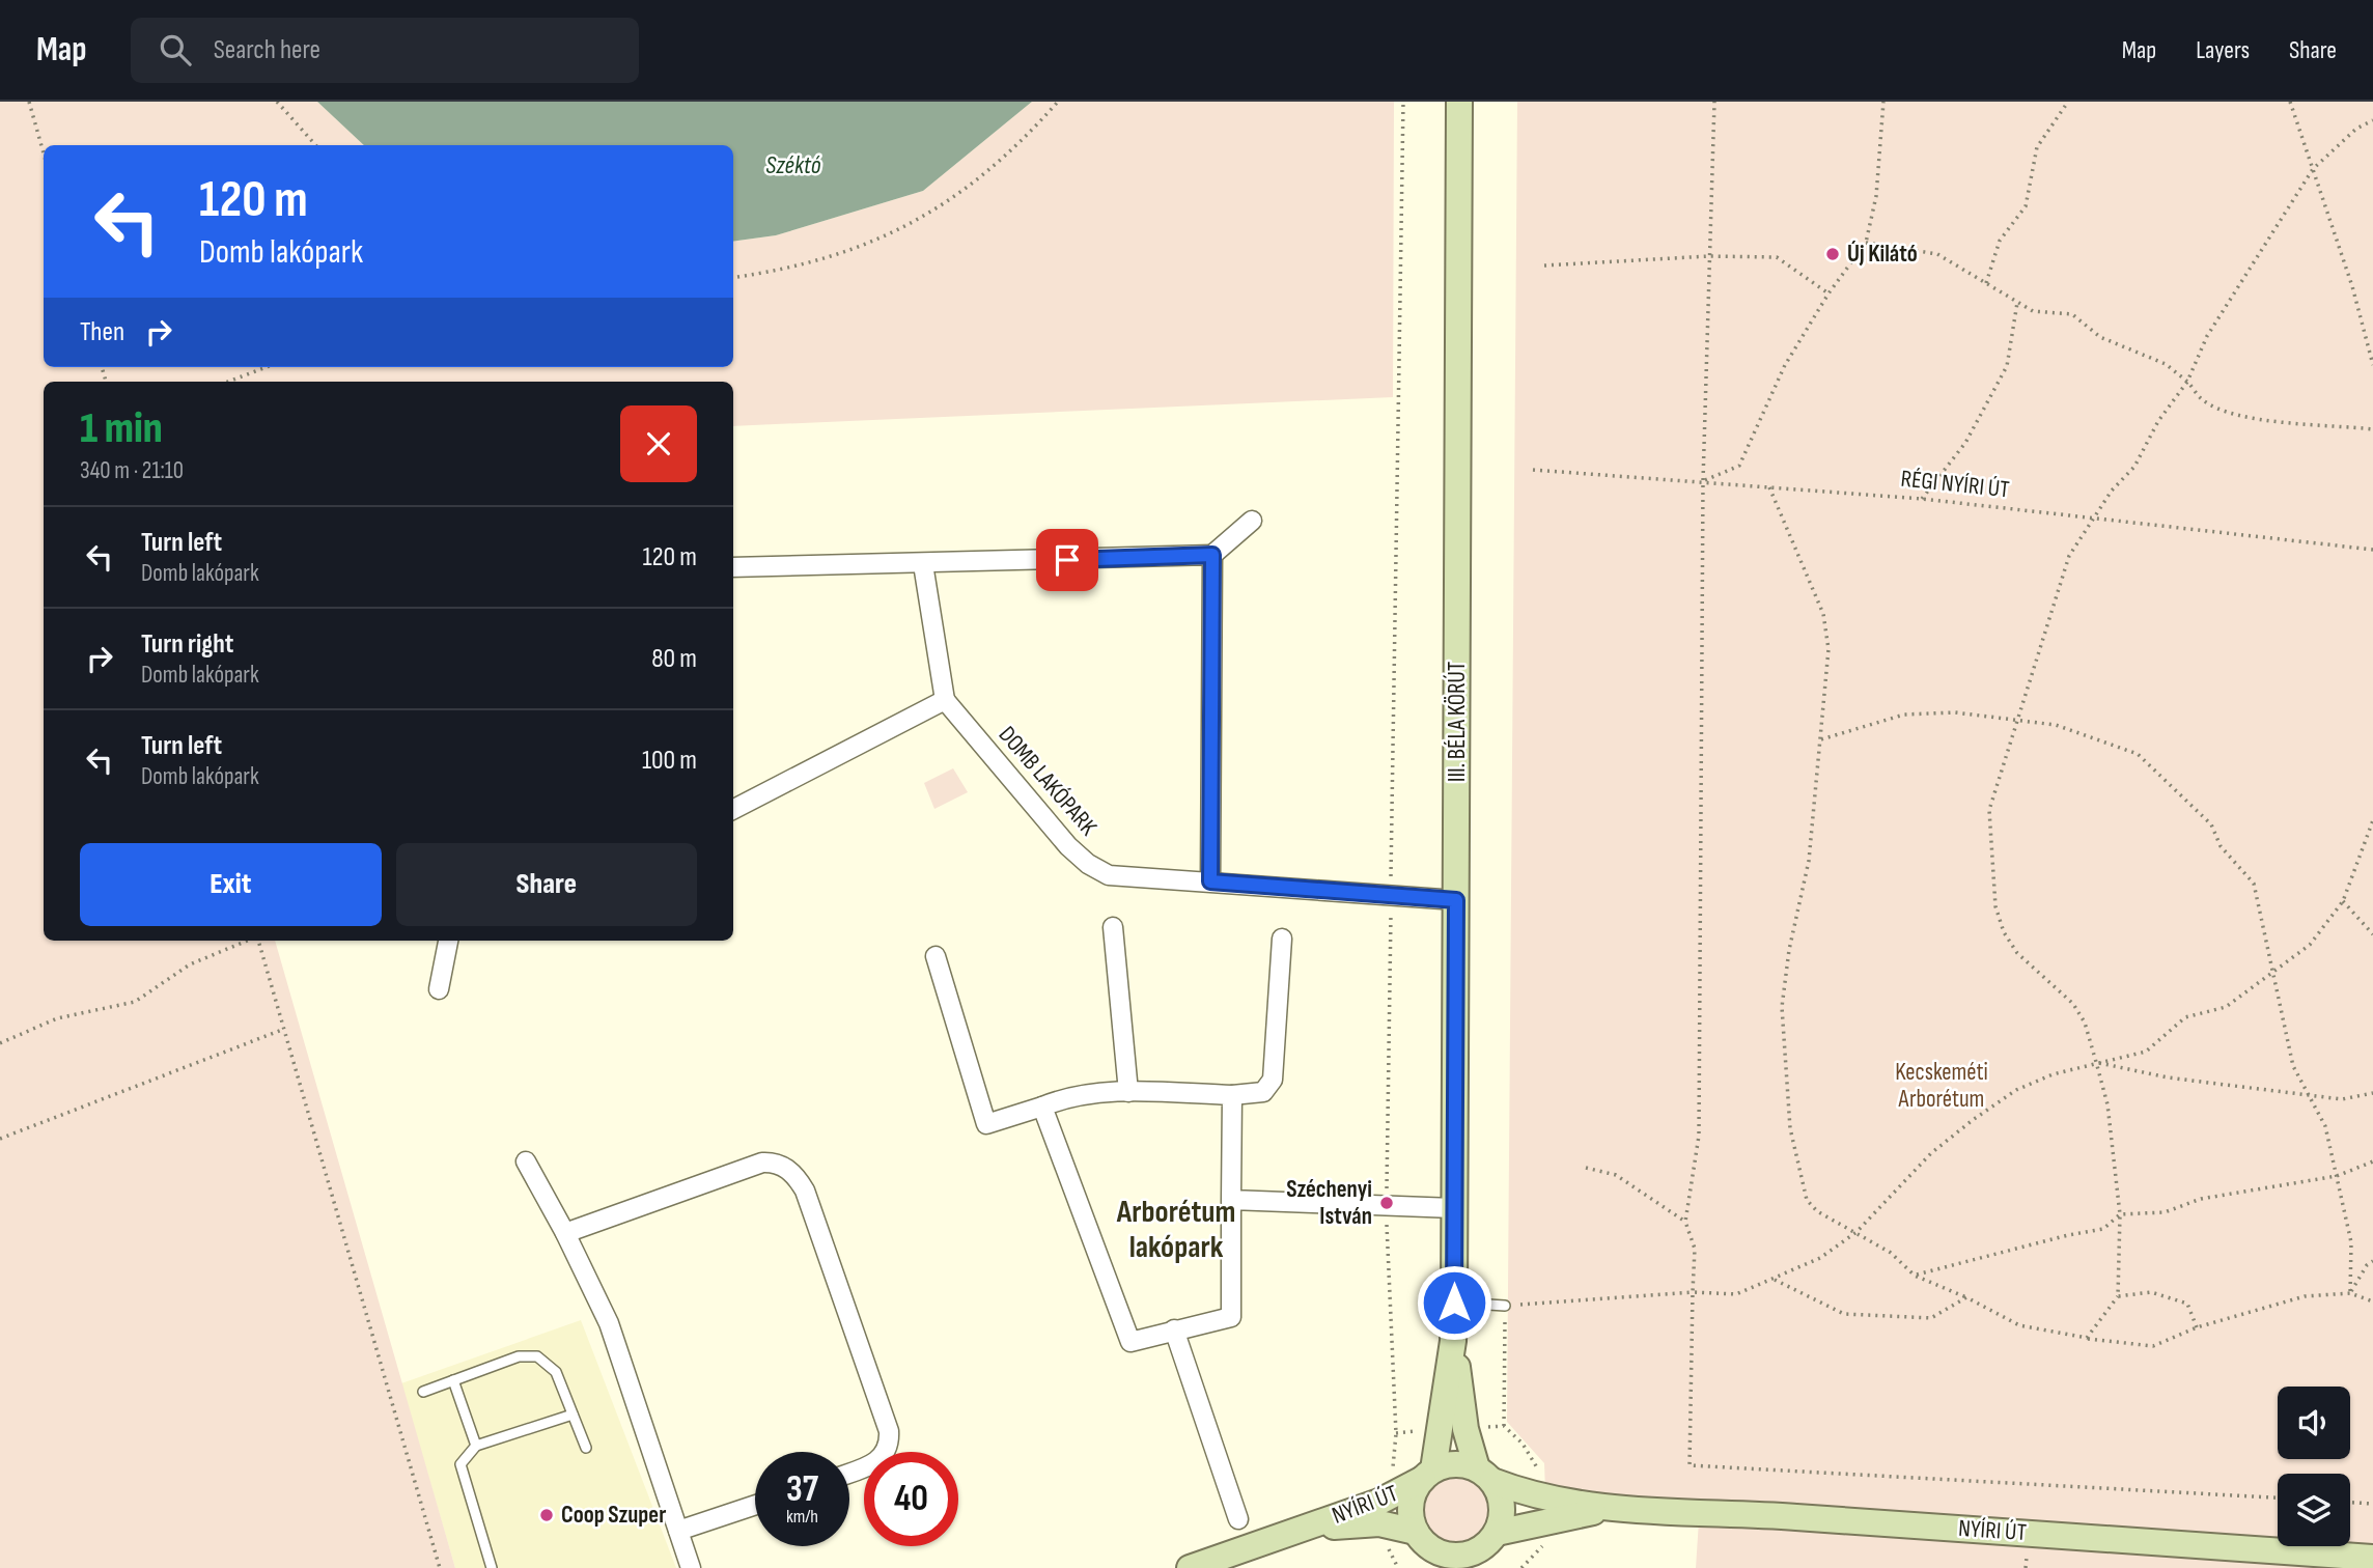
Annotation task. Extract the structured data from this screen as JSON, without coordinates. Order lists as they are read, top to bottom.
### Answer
{
  "streets": {
    "street": ["III. BÉLA KÖRÚT", "DOMB LAKÓPARK", "NYÍRI ÚT"],
    "path": ["RÉGI NYÍRI ÚT"]
  },
  "crossings": [
    ["III. BÉLA KÖRÚT", "DOMB LAKÓPARK"],
    ["III. BÉLA KÖRÚT", "NYÍRI ÚT"]
  ],
  "districts": ["Arborétum lakópark"],
  "water": ["Széktó"],
  "parks": ["Kecskeméti Arborétum"],
  "places": ["Új Kilátó", "Széchenyi István", "Coop Szuper"],
  "page": {
    "header": "Map",
    "search": "Search here",
    "nav": ["Map", "Layers", "Share"],
    "turn": ["120 m", "Domb lakópark"],
    "then": "Then",
    "heading": ["1 min", "340 m · 21:10"],
    "list": [
      {
        "name": "Turn left",
        "note": "Domb lakópark",
        "value": "120 m"
      },
      {
        "name": "Turn right",
        "note": "Domb lakópark",
        "value": "80 m"
      },
      {
        "name": "Turn left",
        "note": "Domb lakópark",
        "value": "100 m"
      }
    ],
    "buttons": ["Exit", "Share"],
    "speed": "37 km/h",
    "limit": "40"
  }
}
